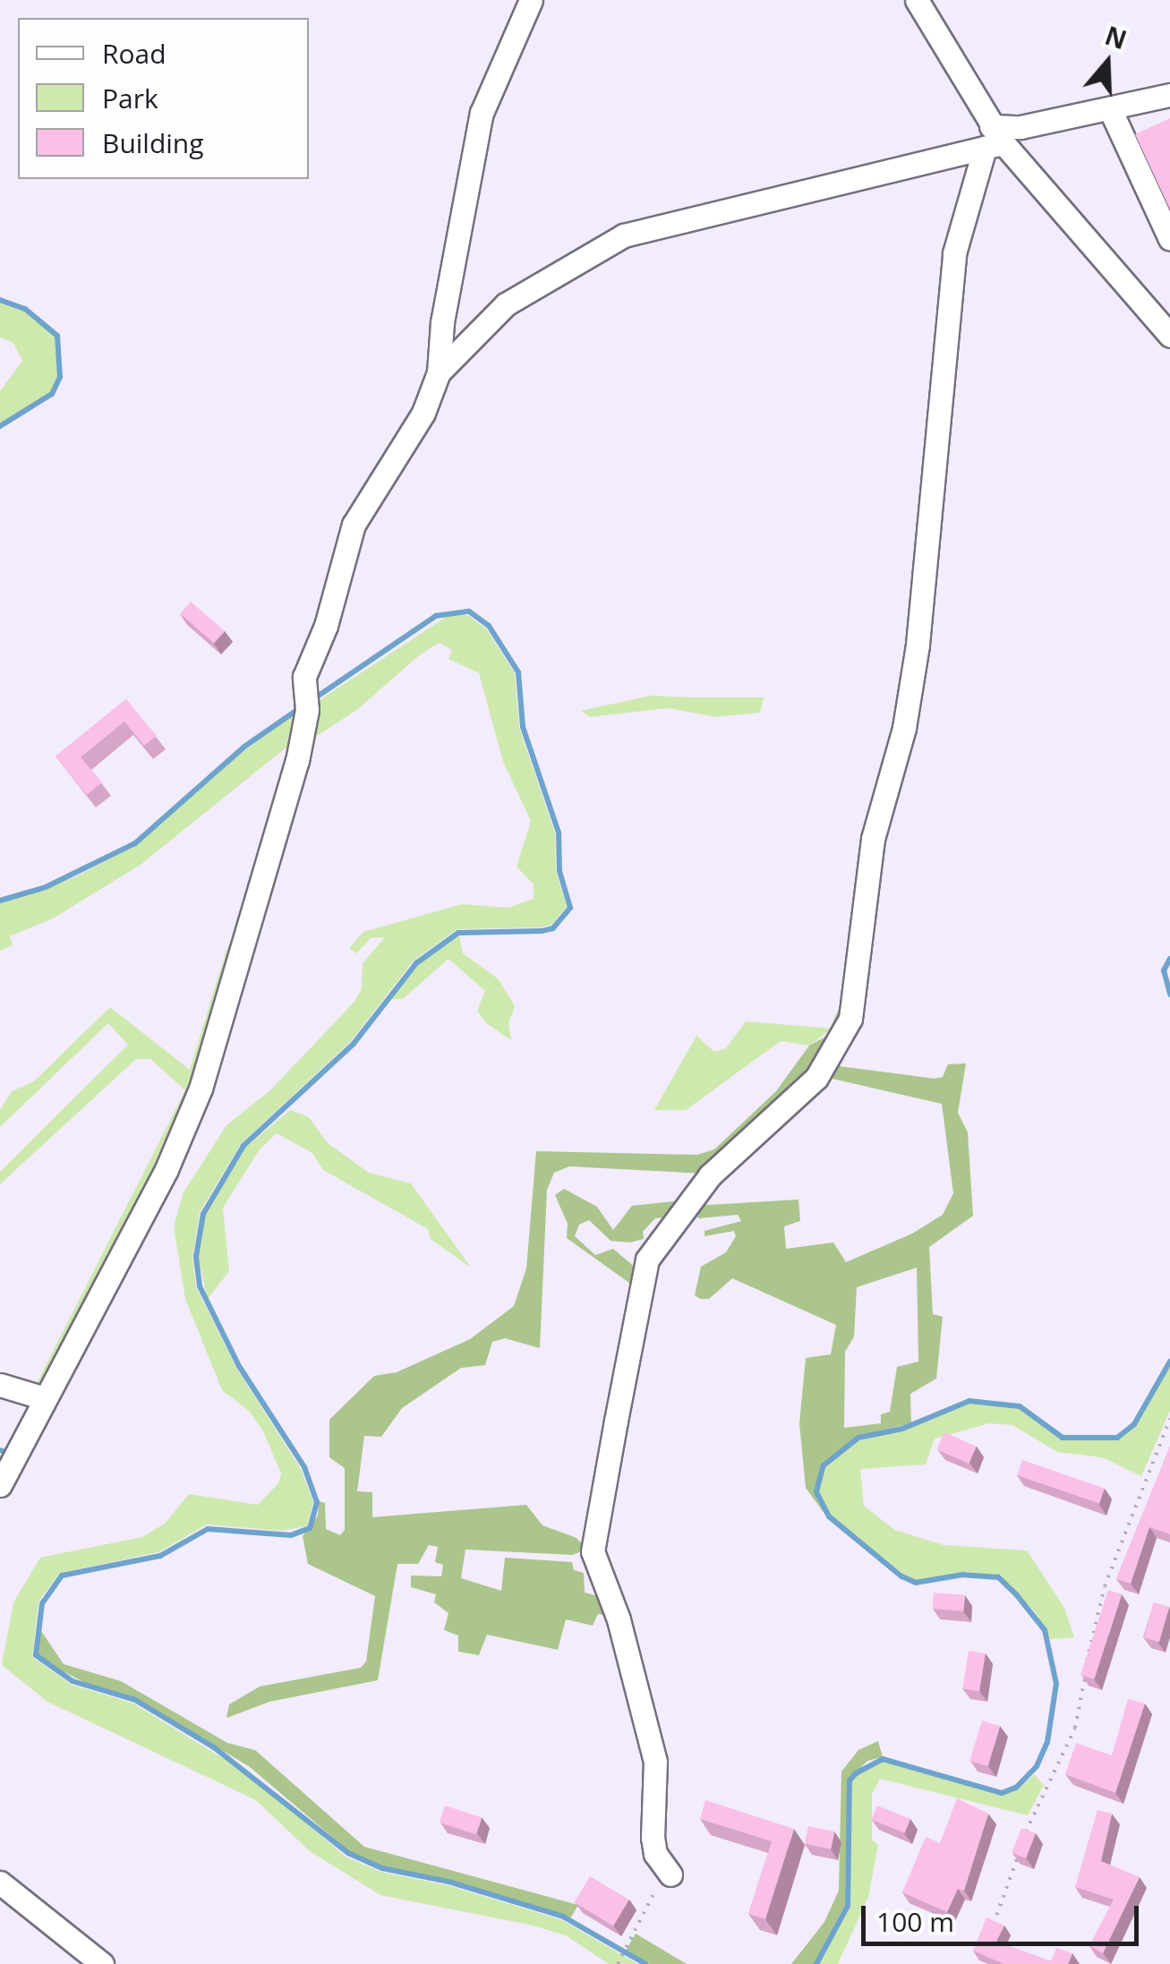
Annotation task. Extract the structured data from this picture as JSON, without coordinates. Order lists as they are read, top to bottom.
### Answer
{
  "legend": ["Road", "Park", "Building"],
  "scale_bar": "100 m",
  "north": "top"
}
